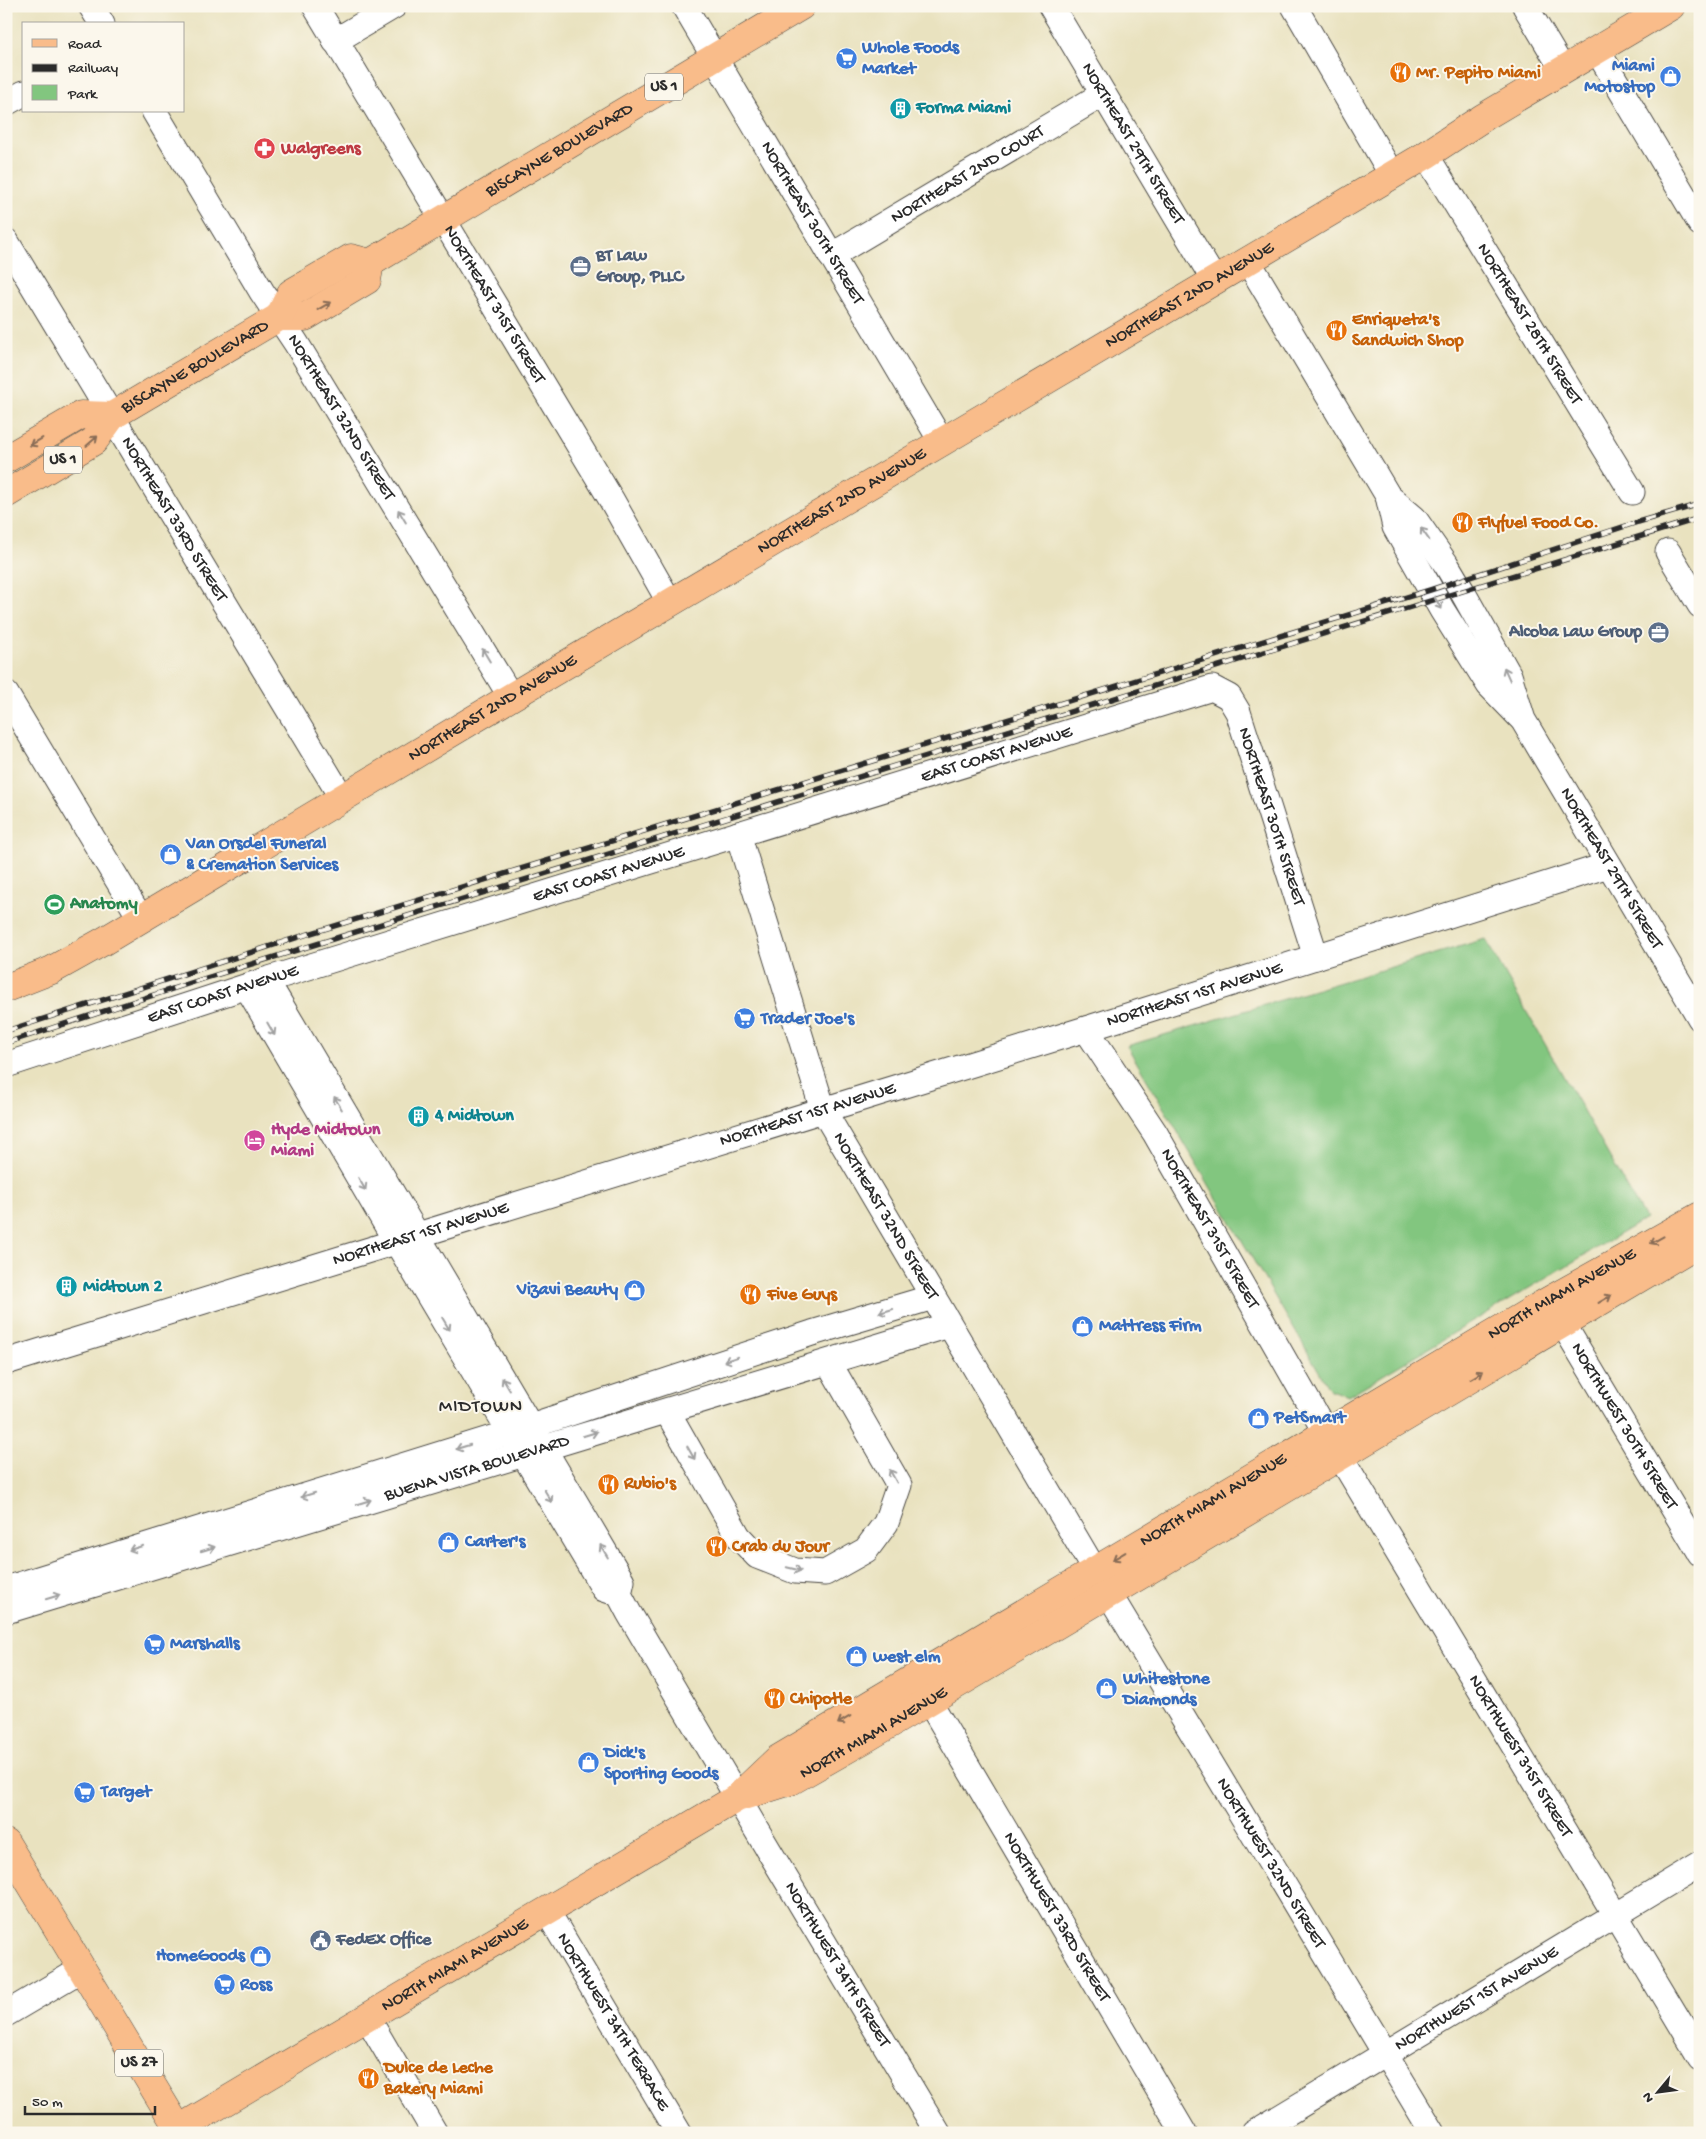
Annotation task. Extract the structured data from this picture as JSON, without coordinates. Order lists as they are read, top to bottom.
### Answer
{
  "streets": {
    "main road": [
      "US 1",
      "BISCAYNE BOULEVARD",
      "NORTHEAST 2ND AVENUE",
      "NORTH MIAMI AVENUE",
      "US 27"
    ],
    "street": [
      "NORTHEAST 29TH STREET",
      "NORTHEAST 2ND COURT",
      "NORTHEAST 30TH STREET",
      "NORTHEAST 31ST STREET",
      "NORTHEAST 28TH STREET",
      "NORTHEAST 32ND STREET",
      "NORTHEAST 33RD STREET",
      "EAST COAST AVENUE",
      "NORTHEAST 1ST AVENUE",
      "NORTHWEST 30TH STREET",
      "BUENA VISTA BOULEVARD",
      "NORTHWEST 31ST STREET",
      "NORTHWEST 32ND STREET",
      "NORTHWEST 33RD STREET",
      "NORTHWEST 34TH STREET",
      "NORTHWEST 1ST AVENUE",
      "NORTHWEST 34TH TERRACE"
    ]
  },
  "crossings": [
    ["NORTHEAST 29TH STREET", "NORTHEAST 2ND COURT"],
    ["NORTHEAST 29TH STREET", "NORTHEAST 2ND AVENUE"],
    ["NORTHEAST 29TH STREET", "NORTHEAST 1ST AVENUE"],
    ["BISCAYNE BOULEVARD", "NORTHEAST 30TH STREET"],
    ["BISCAYNE BOULEVARD", "NORTHEAST 31ST STREET"],
    ["BISCAYNE BOULEVARD", "NORTHEAST 32ND STREET"],
    ["BISCAYNE BOULEVARD", "NORTHEAST 33RD STREET"],
    ["NORTHEAST 2ND COURT", "NORTHEAST 30TH STREET"],
    ["NORTHEAST 30TH STREET", "NORTHEAST 2ND AVENUE"],
    ["NORTHEAST 30TH STREET", "EAST COAST AVENUE"],
    ["NORTHEAST 30TH STREET", "NORTHEAST 1ST AVENUE"],
    ["NORTHEAST 2ND AVENUE", "NORTHEAST 31ST STREET"],
    ["NORTHEAST 2ND AVENUE", "NORTHEAST 28TH STREET"],
    ["NORTHEAST 2ND AVENUE", "NORTHEAST 32ND STREET"],
    ["NORTHEAST 2ND AVENUE", "NORTHEAST 33RD STREET"],
    ["NORTHEAST 31ST STREET", "NORTHEAST 1ST AVENUE"],
    ["NORTHEAST 31ST STREET", "NORTH MIAMI AVENUE"],
    ["NORTHEAST 32ND STREET", "EAST COAST AVENUE"],
    ["NORTHEAST 32ND STREET", "NORTHEAST 1ST AVENUE"],
    ["NORTHEAST 32ND STREET", "NORTH MIAMI AVENUE"],
    ["NORTHEAST 32ND STREET", "BUENA VISTA BOULEVARD"],
    ["NORTH MIAMI AVENUE", "NORTHWEST 30TH STREET"],
    ["NORTH MIAMI AVENUE", "NORTHWEST 31ST STREET"],
    ["NORTH MIAMI AVENUE", "NORTHWEST 32ND STREET"],
    ["NORTH MIAMI AVENUE", "NORTHWEST 33RD STREET"],
    ["NORTH MIAMI AVENUE", "NORTHWEST 34TH STREET"],
    ["NORTH MIAMI AVENUE", "NORTHWEST 34TH TERRACE"],
    ["NORTH MIAMI AVENUE", "US 27"],
    ["BUENA VISTA BOULEVARD", "NORTHWEST 34TH STREET"],
    ["NORTHWEST 31ST STREET", "NORTHWEST 1ST AVENUE"],
    ["NORTHWEST 32ND STREET", "NORTHWEST 1ST AVENUE"]
  ],
  "districts": ["MIDTOWN"],
  "places": {
    "supermarket": [
      "Whole Foods Market",
      "Trader Joe's",
      "Marshalls",
      "Target",
      "Ross"
    ],
    "restaurant": [
      "Mr. Pepito Miami",
      "Enriqueta's Sandwich Shop",
      "Flyfuel Food Co.",
      "Five Guys",
      "Rubio's",
      "Crab du Jour",
      "Chipotle",
      "Dulce de Leche Bakery Miami"
    ],
    "shop": [
      "Miami Motostop",
      "Van Orsdel Funeral & Cremation Services",
      "Vizavi Beauty",
      "Mattress Firm",
      "PetSmart",
      "Carter's",
      "west elm",
      "Whitestone Diamonds",
      "Dick's Sporting Goods",
      "HomeGoods"
    ],
    "building": ["Forma Miami", "4 Midtown", "Midtown 2"],
    "pharmacy": ["Walgreens"],
    "office": ["BT Law Group, PLLC", "Alcoba Law Group"],
    "sports": ["Anatomy"],
    "hotel": ["Hyde Midtown Miami"],
    "public building": ["FedEx Office"]
  },
  "legend": ["Road", "Railway", "Park"],
  "scale_bar": "50 m",
  "north": "bottom left"
}
